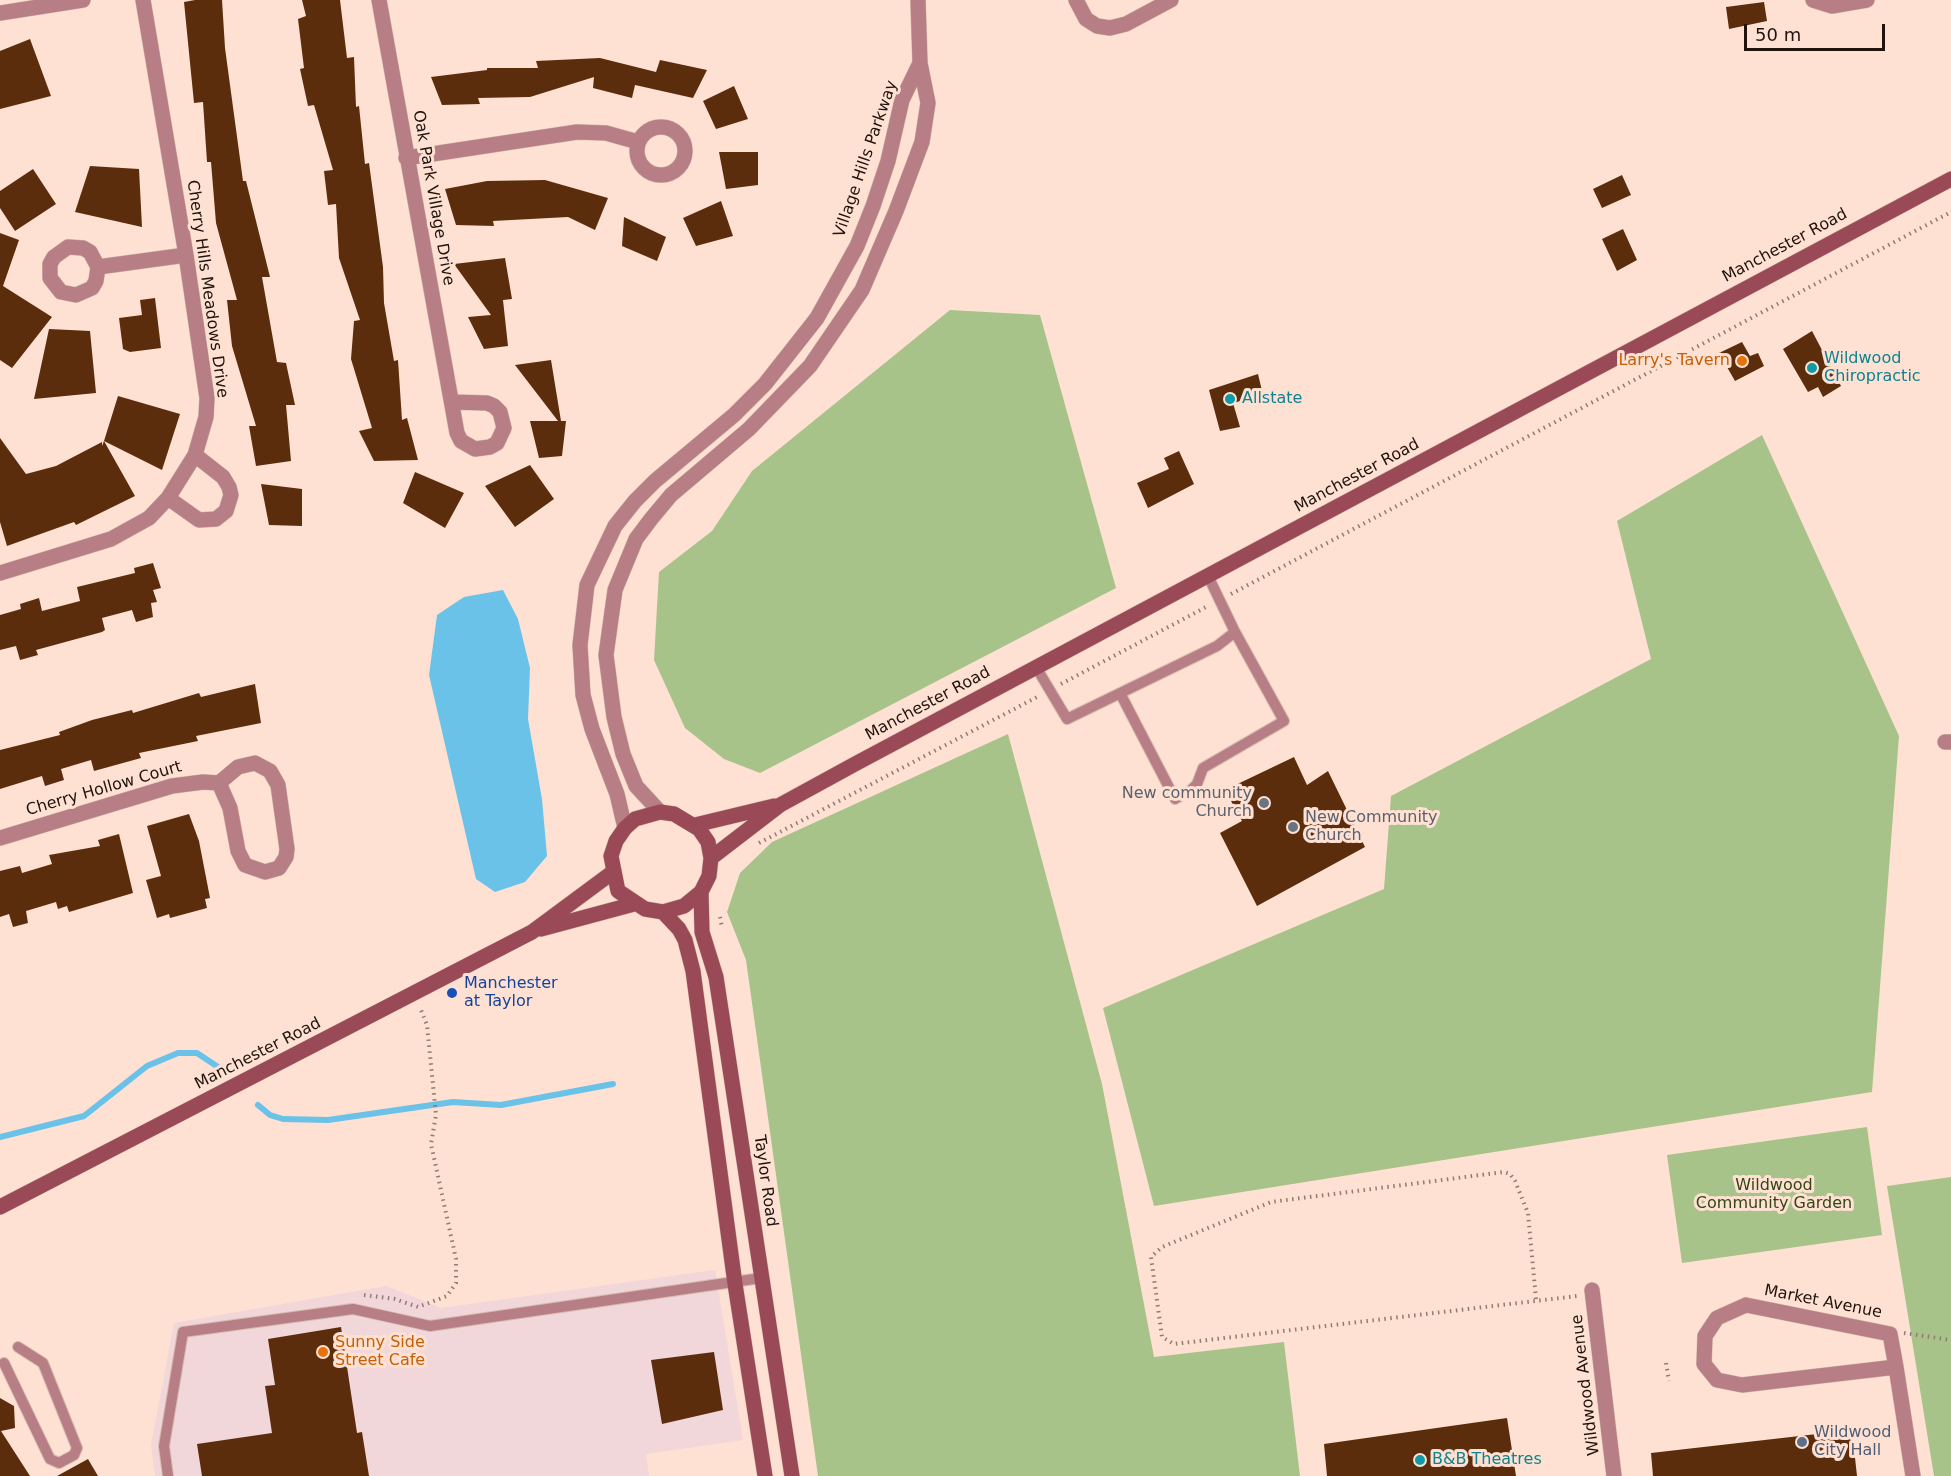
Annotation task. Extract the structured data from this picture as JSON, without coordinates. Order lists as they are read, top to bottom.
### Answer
{
  "streets": {
    "street": [
      "Village Hills Parkway",
      "Oak Park Village Drive",
      "Manchester Road",
      "Cherry Hills Meadows Drive",
      "Cherry Hollow Court",
      "Taylor Road",
      "Market Avenue",
      "Wildwood Avenue"
    ]
  },
  "crossings": [
    ["Village Hills Parkway", "Manchester Road"],
    ["Village Hills Parkway", "Taylor Road"],
    ["Manchester Road", "Taylor Road"]
  ],
  "parks": ["Wildwood Community Garden"],
  "places": [
    "Larry's Tavern",
    "Wildwood Chiropractic",
    "Allstate",
    "New community Church",
    "New Community Church",
    "Manchester at Taylor",
    "Sunny Side Street Cafe",
    "Wildwood City Hall",
    "B&B Theatres"
  ],
  "scale_bar": "50 m"
}
